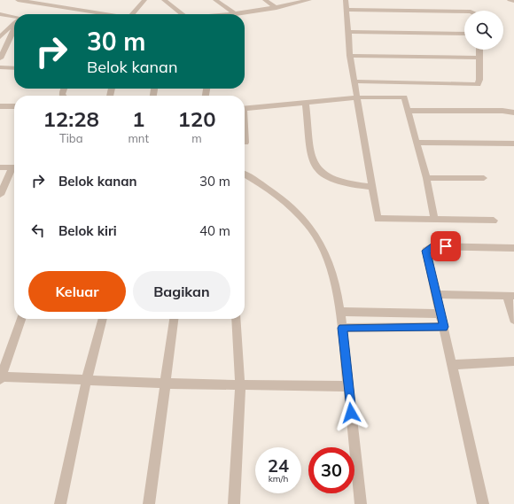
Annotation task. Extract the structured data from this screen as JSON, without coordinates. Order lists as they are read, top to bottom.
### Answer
{
  "page": {
    "turn": ["30 m", "Belok kanan"],
    "eta": [
      "12:28",
      "Tiba",
      "1",
      "mnt",
      "120",
      "m"
    ],
    "list": [
      {
        "name": "Belok kanan",
        "value": "30 m"
      },
      {
        "name": "Belok kiri",
        "value": "40 m"
      }
    ],
    "buttons": ["Keluar", "Bagikan"],
    "speed": "24 km/h",
    "limit": "30"
  }
}
